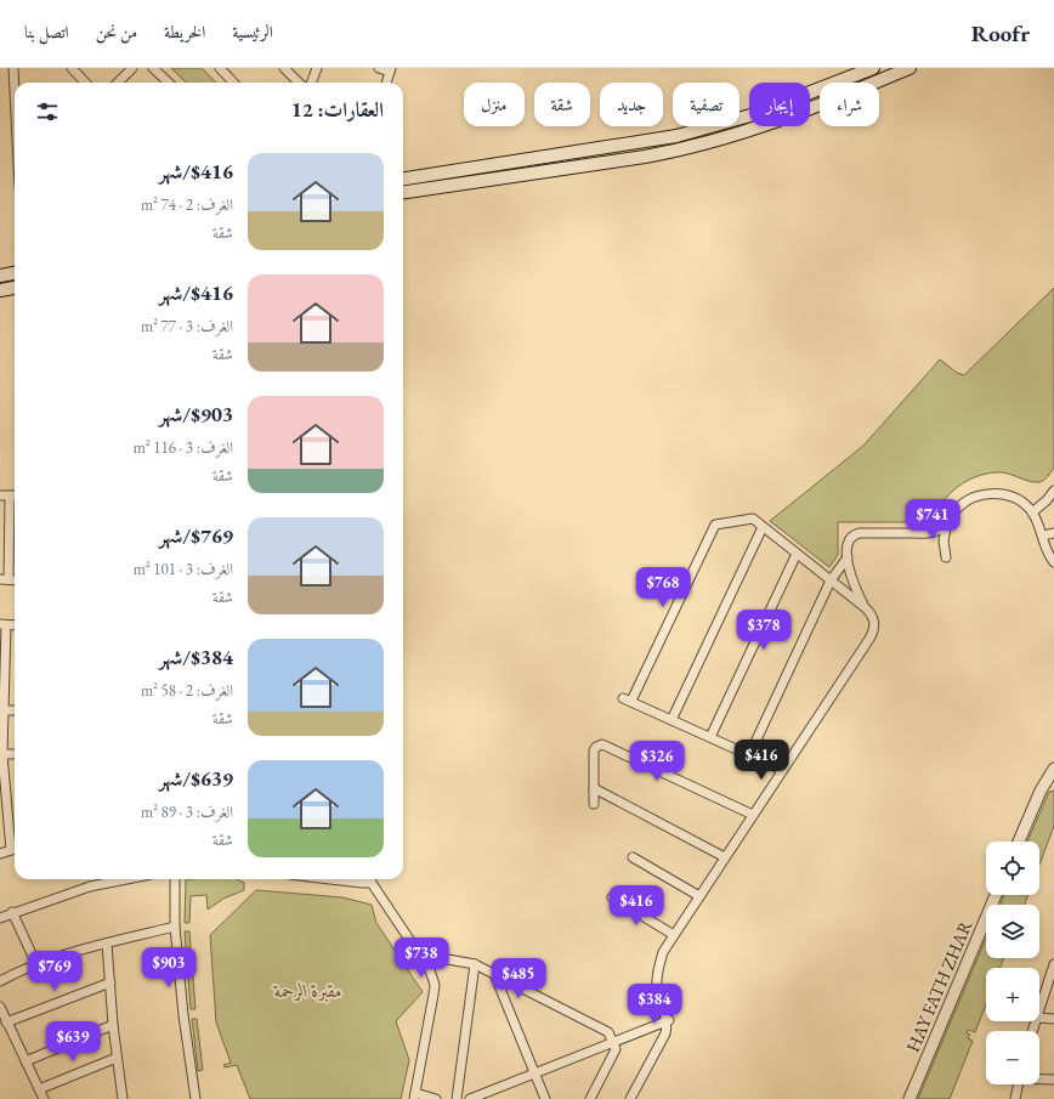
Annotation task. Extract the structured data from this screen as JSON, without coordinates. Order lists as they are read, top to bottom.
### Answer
{
  "streets": {
    "street": ["HAY FATH ZHAR"]
  },
  "parks": ["مقبرة الرحمة"],
  "page": {
    "header": "Roofr",
    "nav": [
      "الرئيسية",
      "الخريطة",
      "من نحن",
      "اتصل بنا"
    ],
    "chip": [
      "شراء",
      "إيجار",
      "تصفية",
      "جديد",
      "شقة",
      "منزل"
    ],
    "heading": "العقارات: 12",
    "list": [
      {
        "name": "$416/شهر",
        "note": "الغرف: 2 · 74 m² · شقة"
      },
      {
        "name": "$416/شهر",
        "note": "الغرف: 3 · 77 m² · شقة"
      },
      {
        "name": "$903/شهر",
        "note": "الغرف: 3 · 116 m² · شقة"
      },
      {
        "name": "$769/شهر",
        "note": "الغرف: 3 · 101 m² · شقة"
      },
      {
        "name": "$384/شهر",
        "note": "الغرف: 2 · 58 m² · شقة"
      },
      {
        "name": "$639/شهر",
        "note": "الغرف: 3 · 89 m² · شقة"
      }
    ],
    "price": [
      "$741",
      "$768",
      "$378",
      "$416",
      "$326",
      "$416",
      "$738",
      "$903",
      "$769",
      "$485",
      "$384",
      "$639"
    ],
    "map_buttons": ["+", "−"]
  }
}
